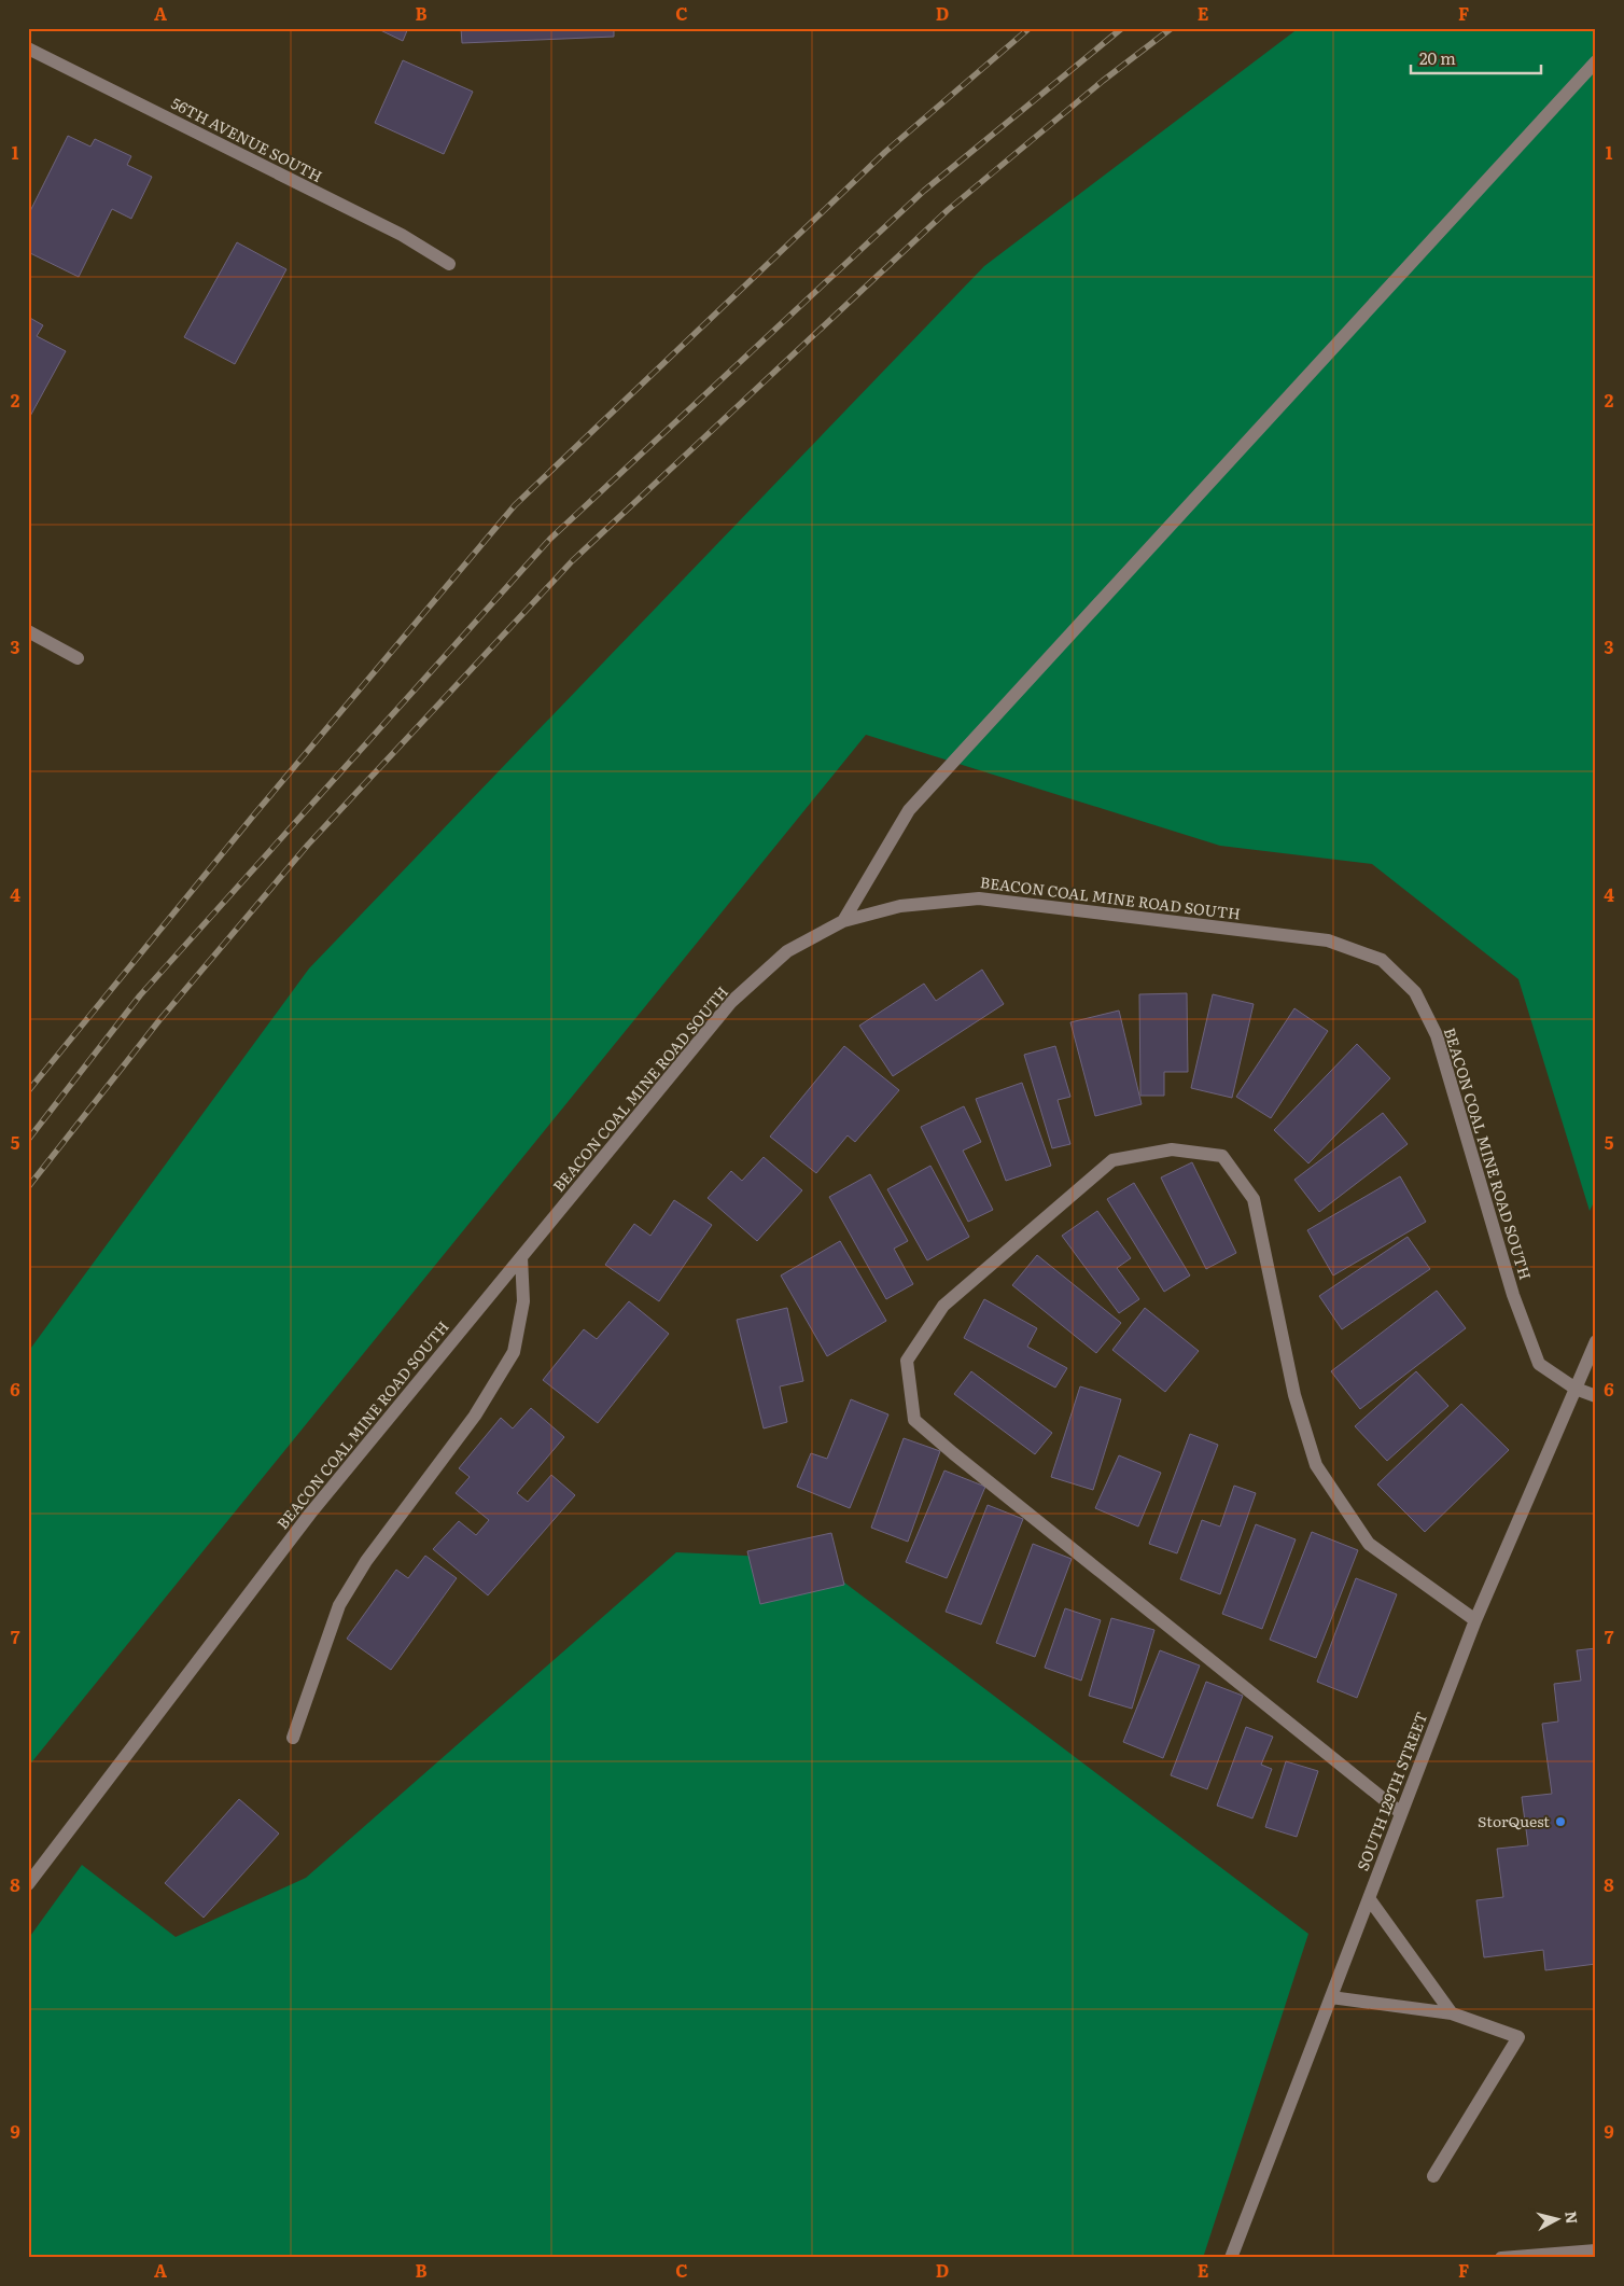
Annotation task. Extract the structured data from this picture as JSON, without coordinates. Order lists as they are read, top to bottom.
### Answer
{
  "streets": {
    "street": ["56TH AVENUE SOUTH", "BEACON COAL MINE ROAD SOUTH", "SOUTH 129TH STREET"]
  },
  "crossings": [
    ["BEACON COAL MINE ROAD SOUTH", "SOUTH 129TH STREET"]
  ],
  "places": ["StorQuest"],
  "scale_bar": "20 m",
  "north": "right",
  "grid": {
    "columns": [
      "A",
      "B",
      "C",
      "D",
      "E",
      "F"
    ],
    "rows": [
      "1",
      "2",
      "3",
      "4",
      "5",
      "6",
      "7",
      "8",
      "9"
    ]
  }
}
